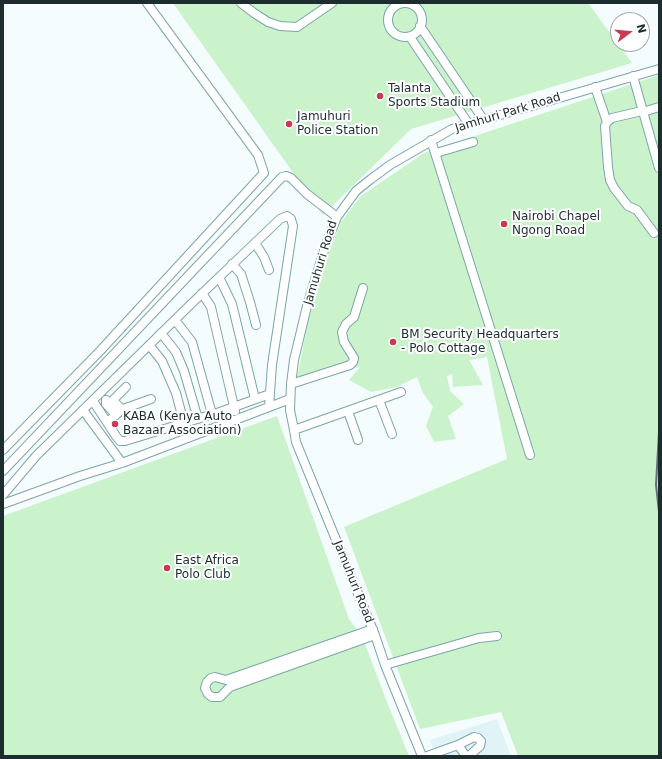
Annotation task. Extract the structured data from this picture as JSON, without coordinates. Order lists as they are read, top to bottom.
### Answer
{
  "streets": {
    "street": ["Jamhuri Park Road", "Jamuhuri Road"]
  },
  "crossings": [
    ["Jamhuri Park Road", "Jamuhuri Road"]
  ],
  "places": [
    "Talanta Sports Stadium",
    "Jamuhuri Police Station",
    "Nairobi Chapel Ngong Road",
    "BM Security Headquarters - Polo Cottage",
    "KABA (Kenya Auto Bazaar Association)",
    "East Africa Polo Club"
  ],
  "north": "right"
}
